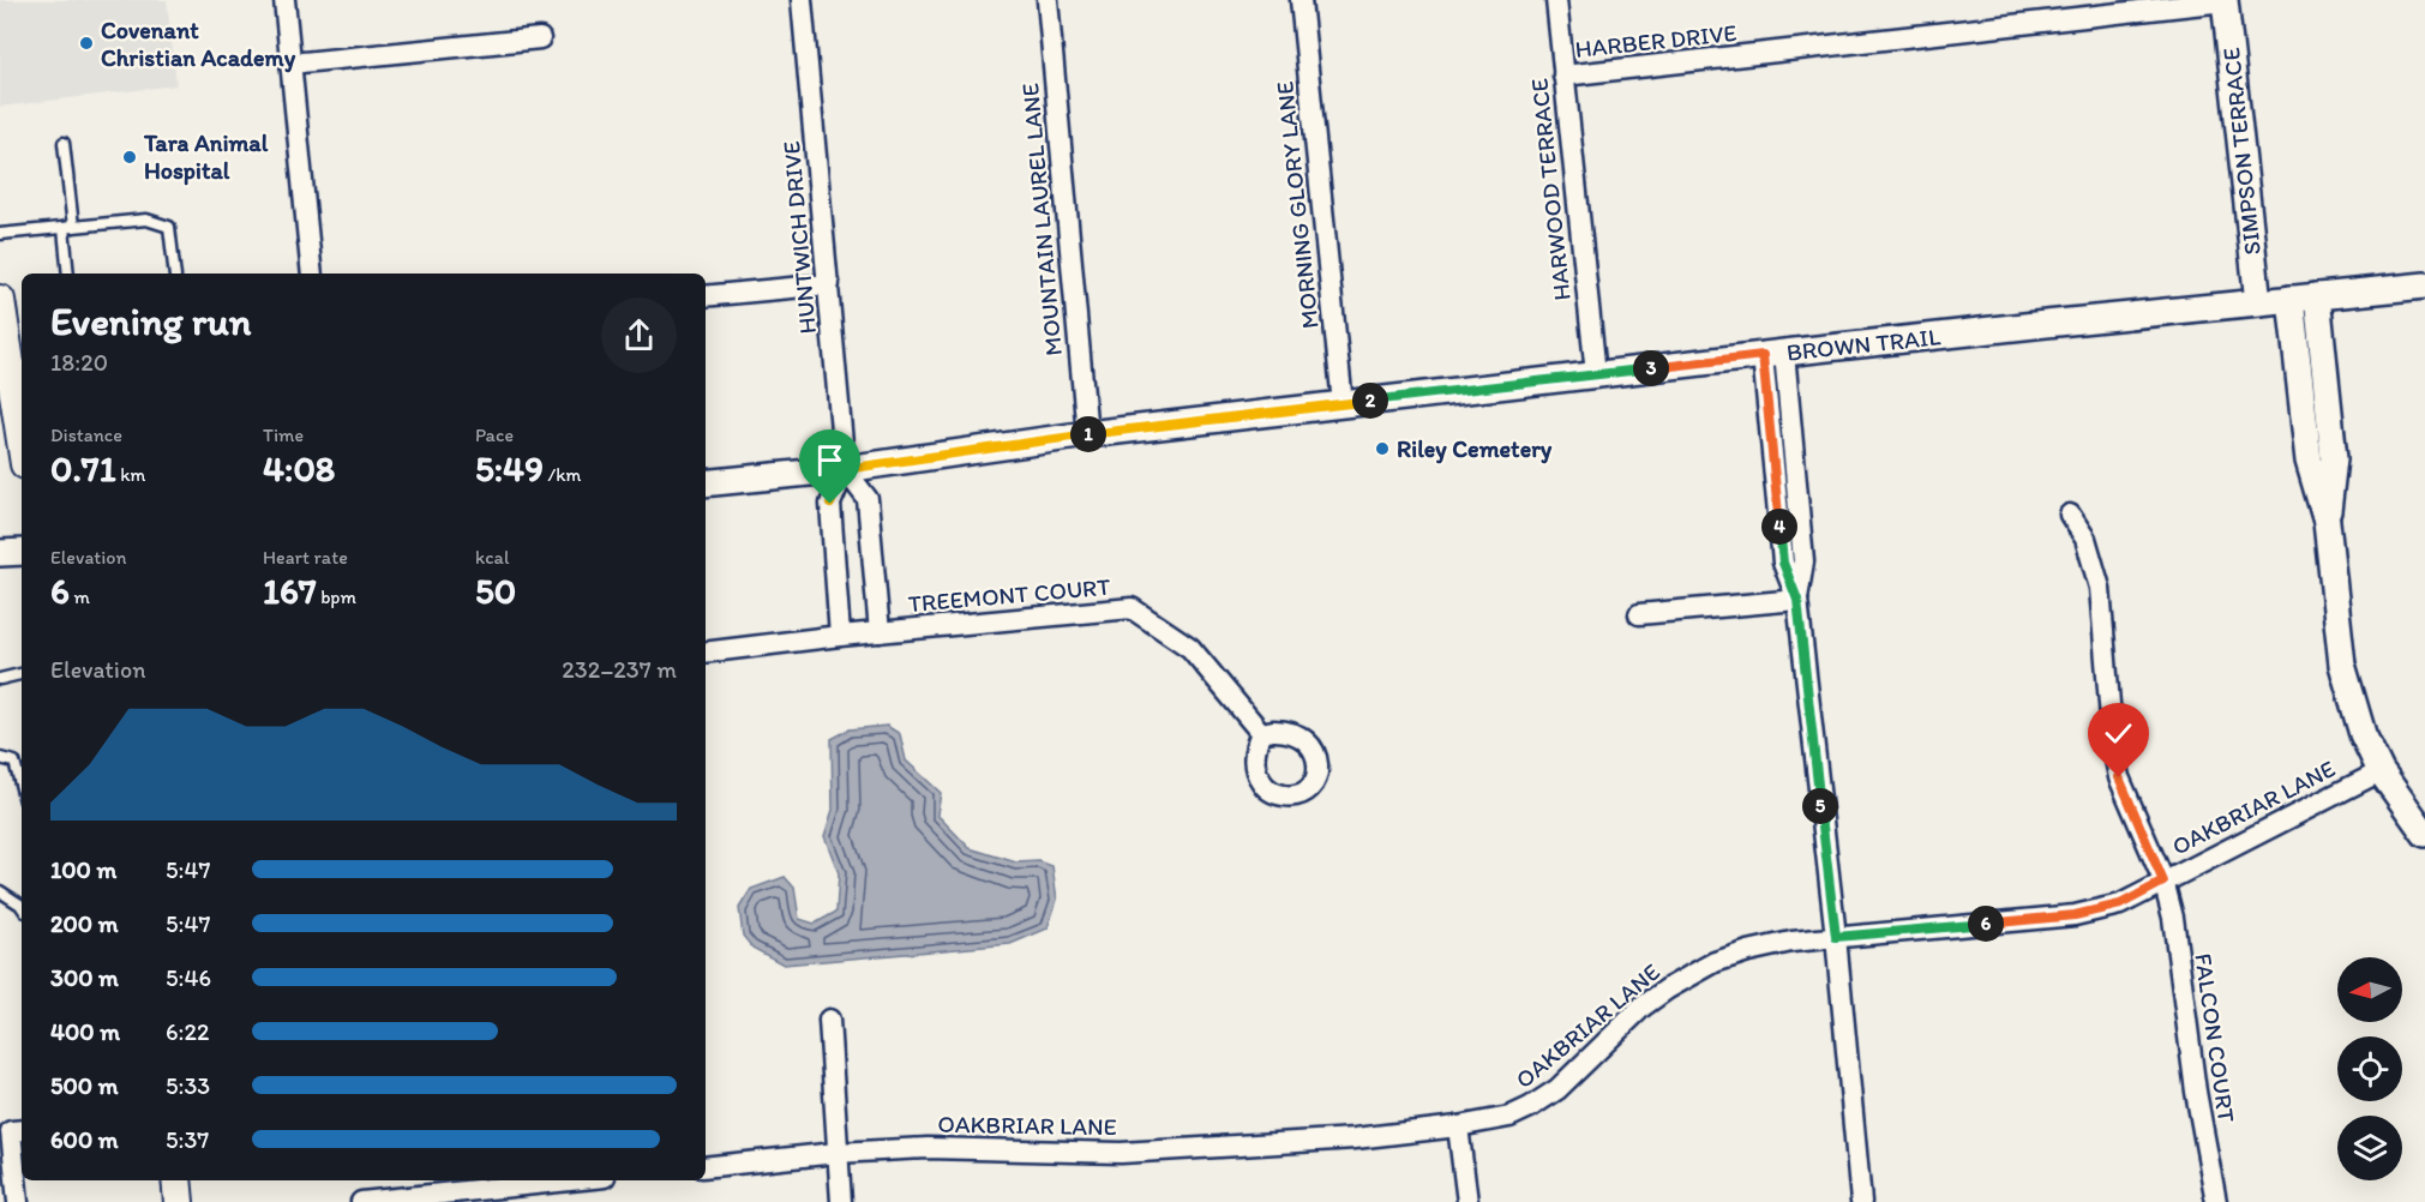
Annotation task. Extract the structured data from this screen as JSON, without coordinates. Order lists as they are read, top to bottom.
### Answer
{
  "streets": {
    "street": [
      "HARBER DRIVE",
      "SIMPSON TERRACE",
      "HARWOOD TERRACE",
      "MORNING GLORY LANE",
      "MOUNTAIN LAUREL LANE",
      "HUNTWICH DRIVE",
      "BROWN TRAIL",
      "TREEMONT COURT",
      "OAKBRIAR LANE",
      "FALCON COURT"
    ]
  },
  "crossings": [
    ["HARBER DRIVE", "SIMPSON TERRACE"],
    ["HARBER DRIVE", "HARWOOD TERRACE"],
    ["SIMPSON TERRACE", "BROWN TRAIL"],
    ["HARWOOD TERRACE", "BROWN TRAIL"],
    ["MORNING GLORY LANE", "BROWN TRAIL"],
    ["MOUNTAIN LAUREL LANE", "BROWN TRAIL"],
    ["HUNTWICH DRIVE", "BROWN TRAIL"],
    ["OAKBRIAR LANE", "FALCON COURT"]
  ],
  "places": ["Covenant Christian Academy", "Tara Animal Hospital", "Riley Cemetery"],
  "north": "left",
  "page": {
    "heading": ["Evening run", "18:20"],
    "pins": [
      "3",
      "2",
      "1",
      "4",
      "5",
      "6"
    ],
    "stats": [
      ["Distance", "0.71 km"],
      ["Time", "4:08"],
      ["Pace", "5:49 /km"],
      ["Elevation", "6 m"],
      ["Heart rate", "167 bpm"],
      ["kcal", "50"]
    ],
    "chart": ["Elevation", "232–237 m"],
    "list": [
      {
        "name": "100 m",
        "note": "5:47"
      },
      {
        "name": "200 m",
        "note": "5:47"
      },
      {
        "name": "300 m",
        "note": "5:46"
      },
      {
        "name": "400 m",
        "note": "6:22"
      },
      {
        "name": "500 m",
        "note": "5:33"
      },
      {
        "name": "600 m",
        "note": "5:37"
      }
    ]
  }
}
